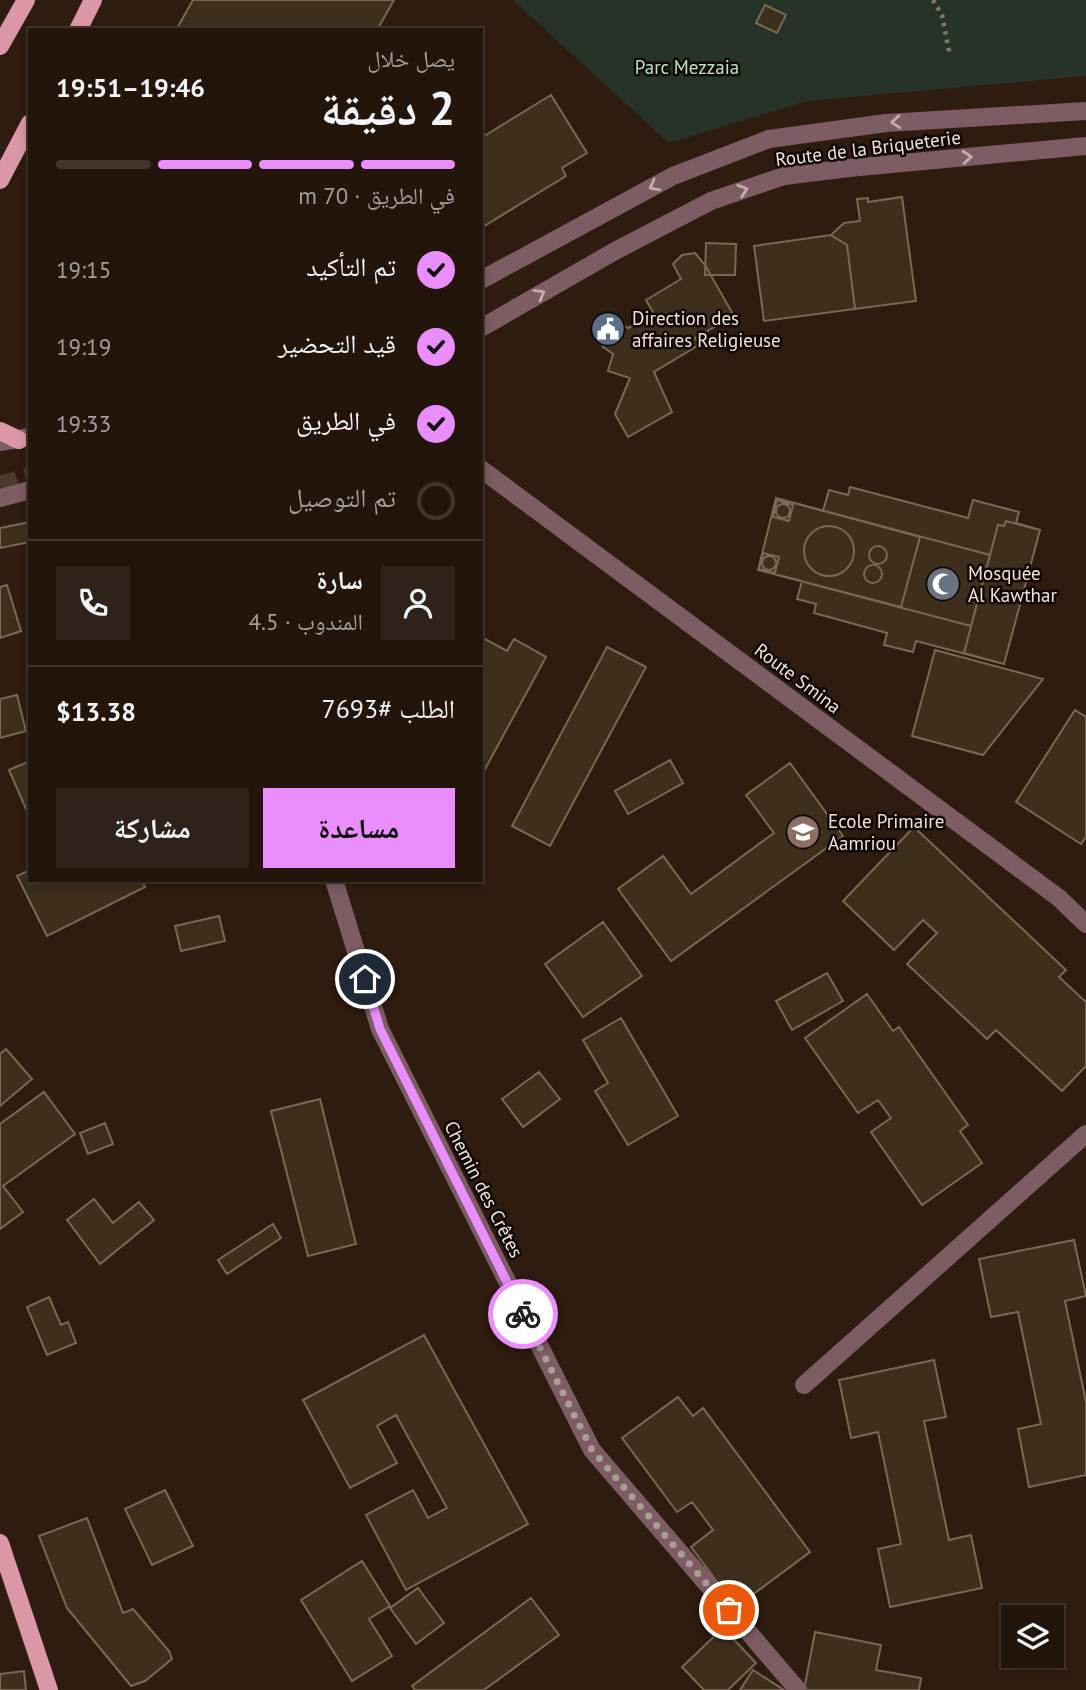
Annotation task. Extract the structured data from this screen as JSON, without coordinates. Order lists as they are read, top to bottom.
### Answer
{
  "streets": {
    "street": ["Route de la Briqueterie", "Route Smina", "Chemin des Crêtes"]
  },
  "parks": ["Parc Mezzaia"],
  "places": {
    "public building": ["Direction des affaires Religieuse"],
    "mosque": ["Mosquée Al Kawthar"],
    "school or university": ["Ecole Primaire Aamriou"]
  },
  "page": {
    "heading": ["2 دقيقة", "يصل خلال", "19:46–19:51"],
    "panel": [
      "سارة",
      "المندوب · 4.5",
      "الطلب #7693",
      "$13.38"
    ],
    "bar": "في الطريق · 70 m",
    "list": [
      ["تم التأكيد", "19:15"],
      ["قيد التحضير", "19:19"],
      ["في الطريق", "19:33"],
      "تم التوصيل"
    ],
    "buttons": ["مساعدة", "مشاركة"]
  }
}
